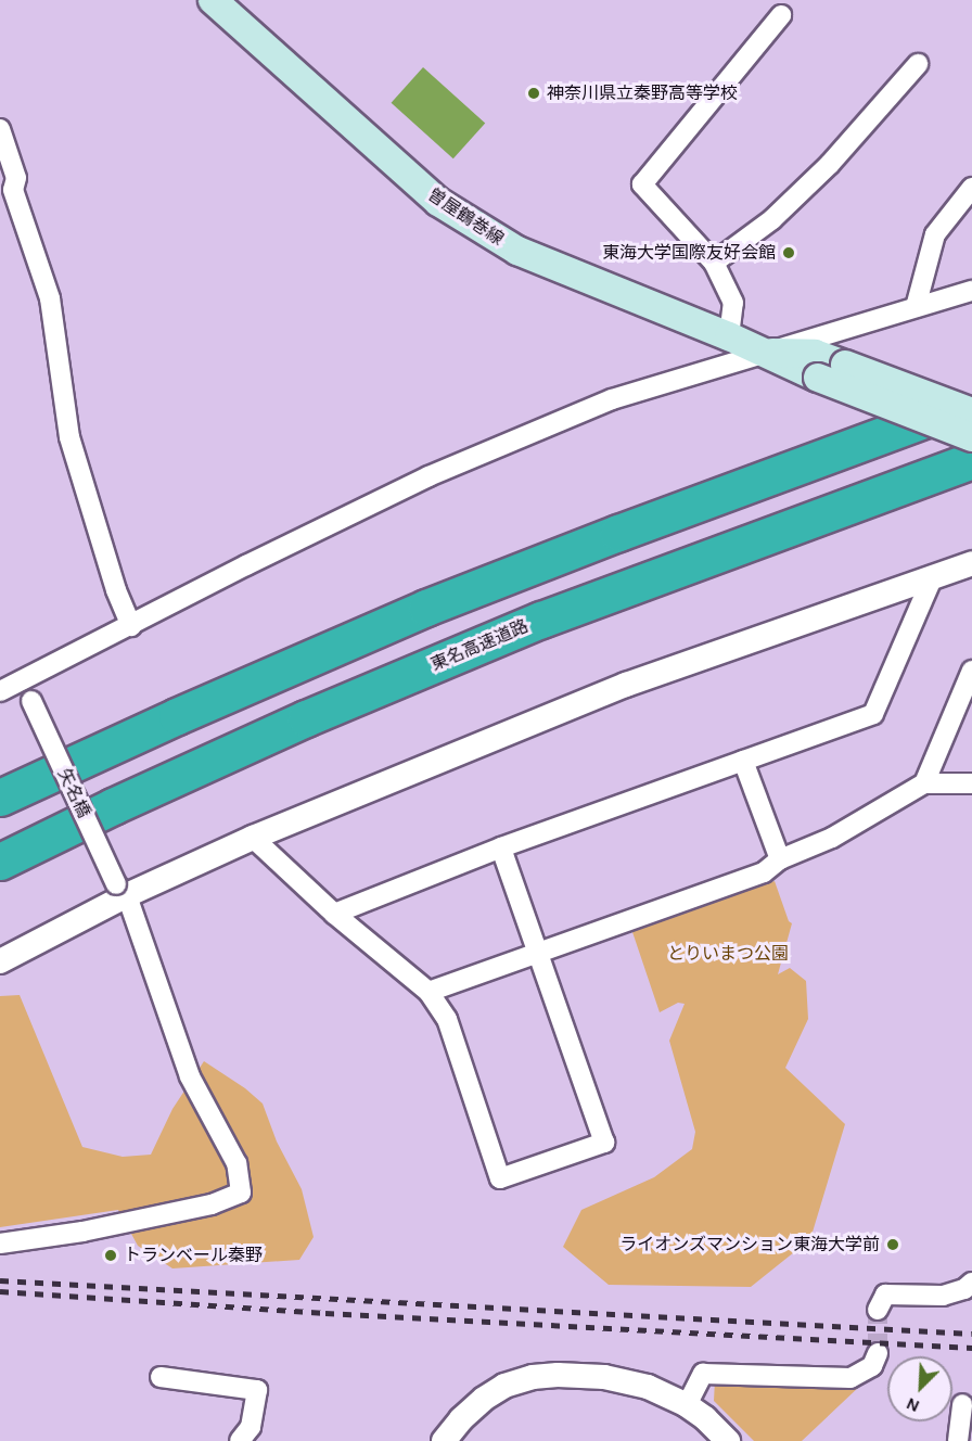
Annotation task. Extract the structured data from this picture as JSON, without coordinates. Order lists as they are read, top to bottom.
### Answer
{
  "streets": {
    "highway": ["東名高速道路"],
    "main road": ["曽屋鶴巻線"],
    "street": ["矢名橋"]
  },
  "parks": ["とりいまつ公園"],
  "places": [
    "神奈川県立秦野高等学校",
    "東海大学国際友好会館",
    "ライオンズマンション東海大学前",
    "トランベール秦野"
  ],
  "north": "bottom left"
}
